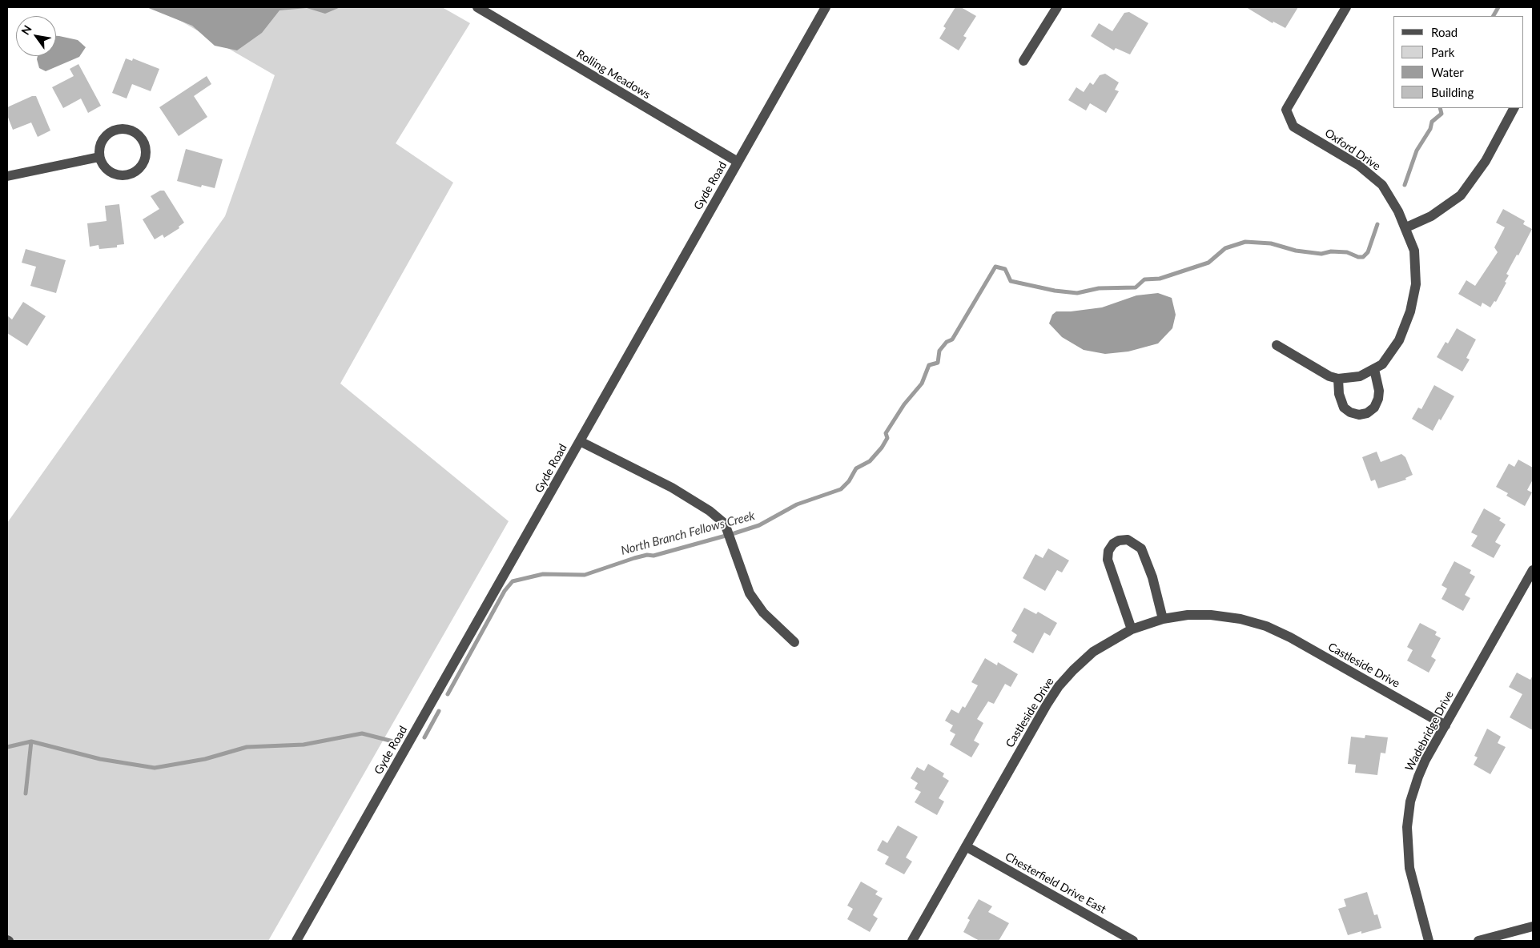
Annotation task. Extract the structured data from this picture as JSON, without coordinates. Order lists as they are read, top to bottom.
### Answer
{
  "streets": {
    "street": [
      "Rolling Meadows",
      "Oxford Drive",
      "Gyde Road",
      "Castleside Drive",
      "Wadebridge Drive",
      "Chesterfield Drive East"
    ]
  },
  "crossings": [
    ["Rolling Meadows", "Gyde Road"],
    ["Castleside Drive", "Wadebridge Drive"],
    ["Castleside Drive", "Chesterfield Drive East"]
  ],
  "water": ["North Branch Fellows Creek"],
  "legend": [
    "Road",
    "Park",
    "Water",
    "Building"
  ],
  "north": "top left"
}
